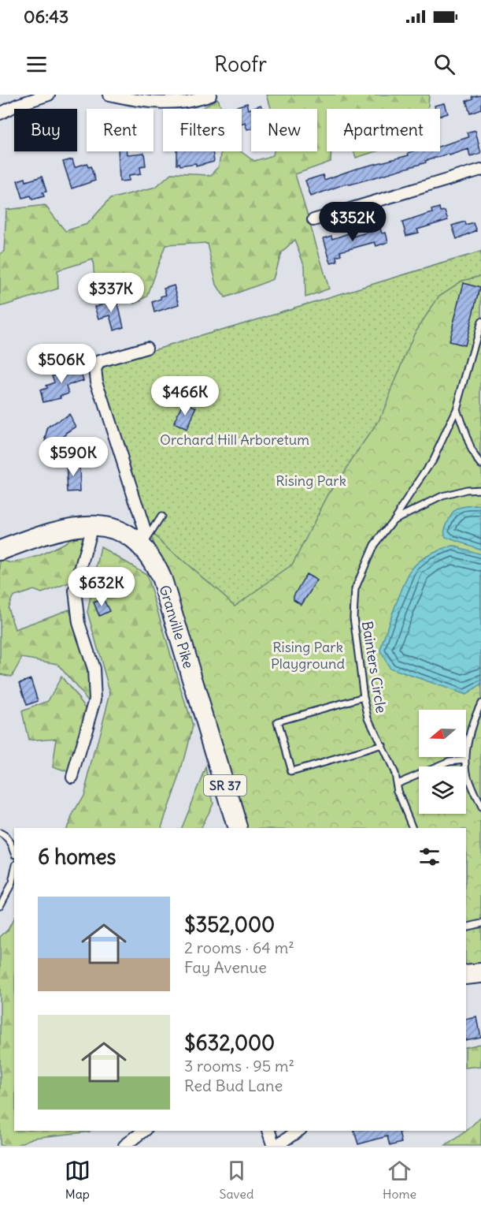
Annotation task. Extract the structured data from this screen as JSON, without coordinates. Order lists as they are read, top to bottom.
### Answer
{
  "streets": {
    "highway": ["Granville Pike", "SR 37"],
    "lane": ["Bainters Circle"]
  },
  "parks": ["Orchard Hill Arboretum", "Rising Park", "Rising Park Playground"],
  "north": "left",
  "page": {
    "status": "06:43",
    "header": "Roofr",
    "chip": [
      "Buy",
      "Rent",
      "Filters",
      "New",
      "Apartment"
    ],
    "price": [
      "$352K",
      "$337K",
      "$506K",
      "$466K",
      "$590K",
      "$632K"
    ],
    "heading": "6 homes",
    "list": [
      {
        "name": "$352,000",
        "note": "2 rooms · 64 m² · Fay Avenue"
      },
      {
        "name": "$632,000",
        "note": "3 rooms · 95 m² · Red Bud Lane"
      }
    ],
    "tabs": ["Map", "Saved", "Home"]
  }
}
